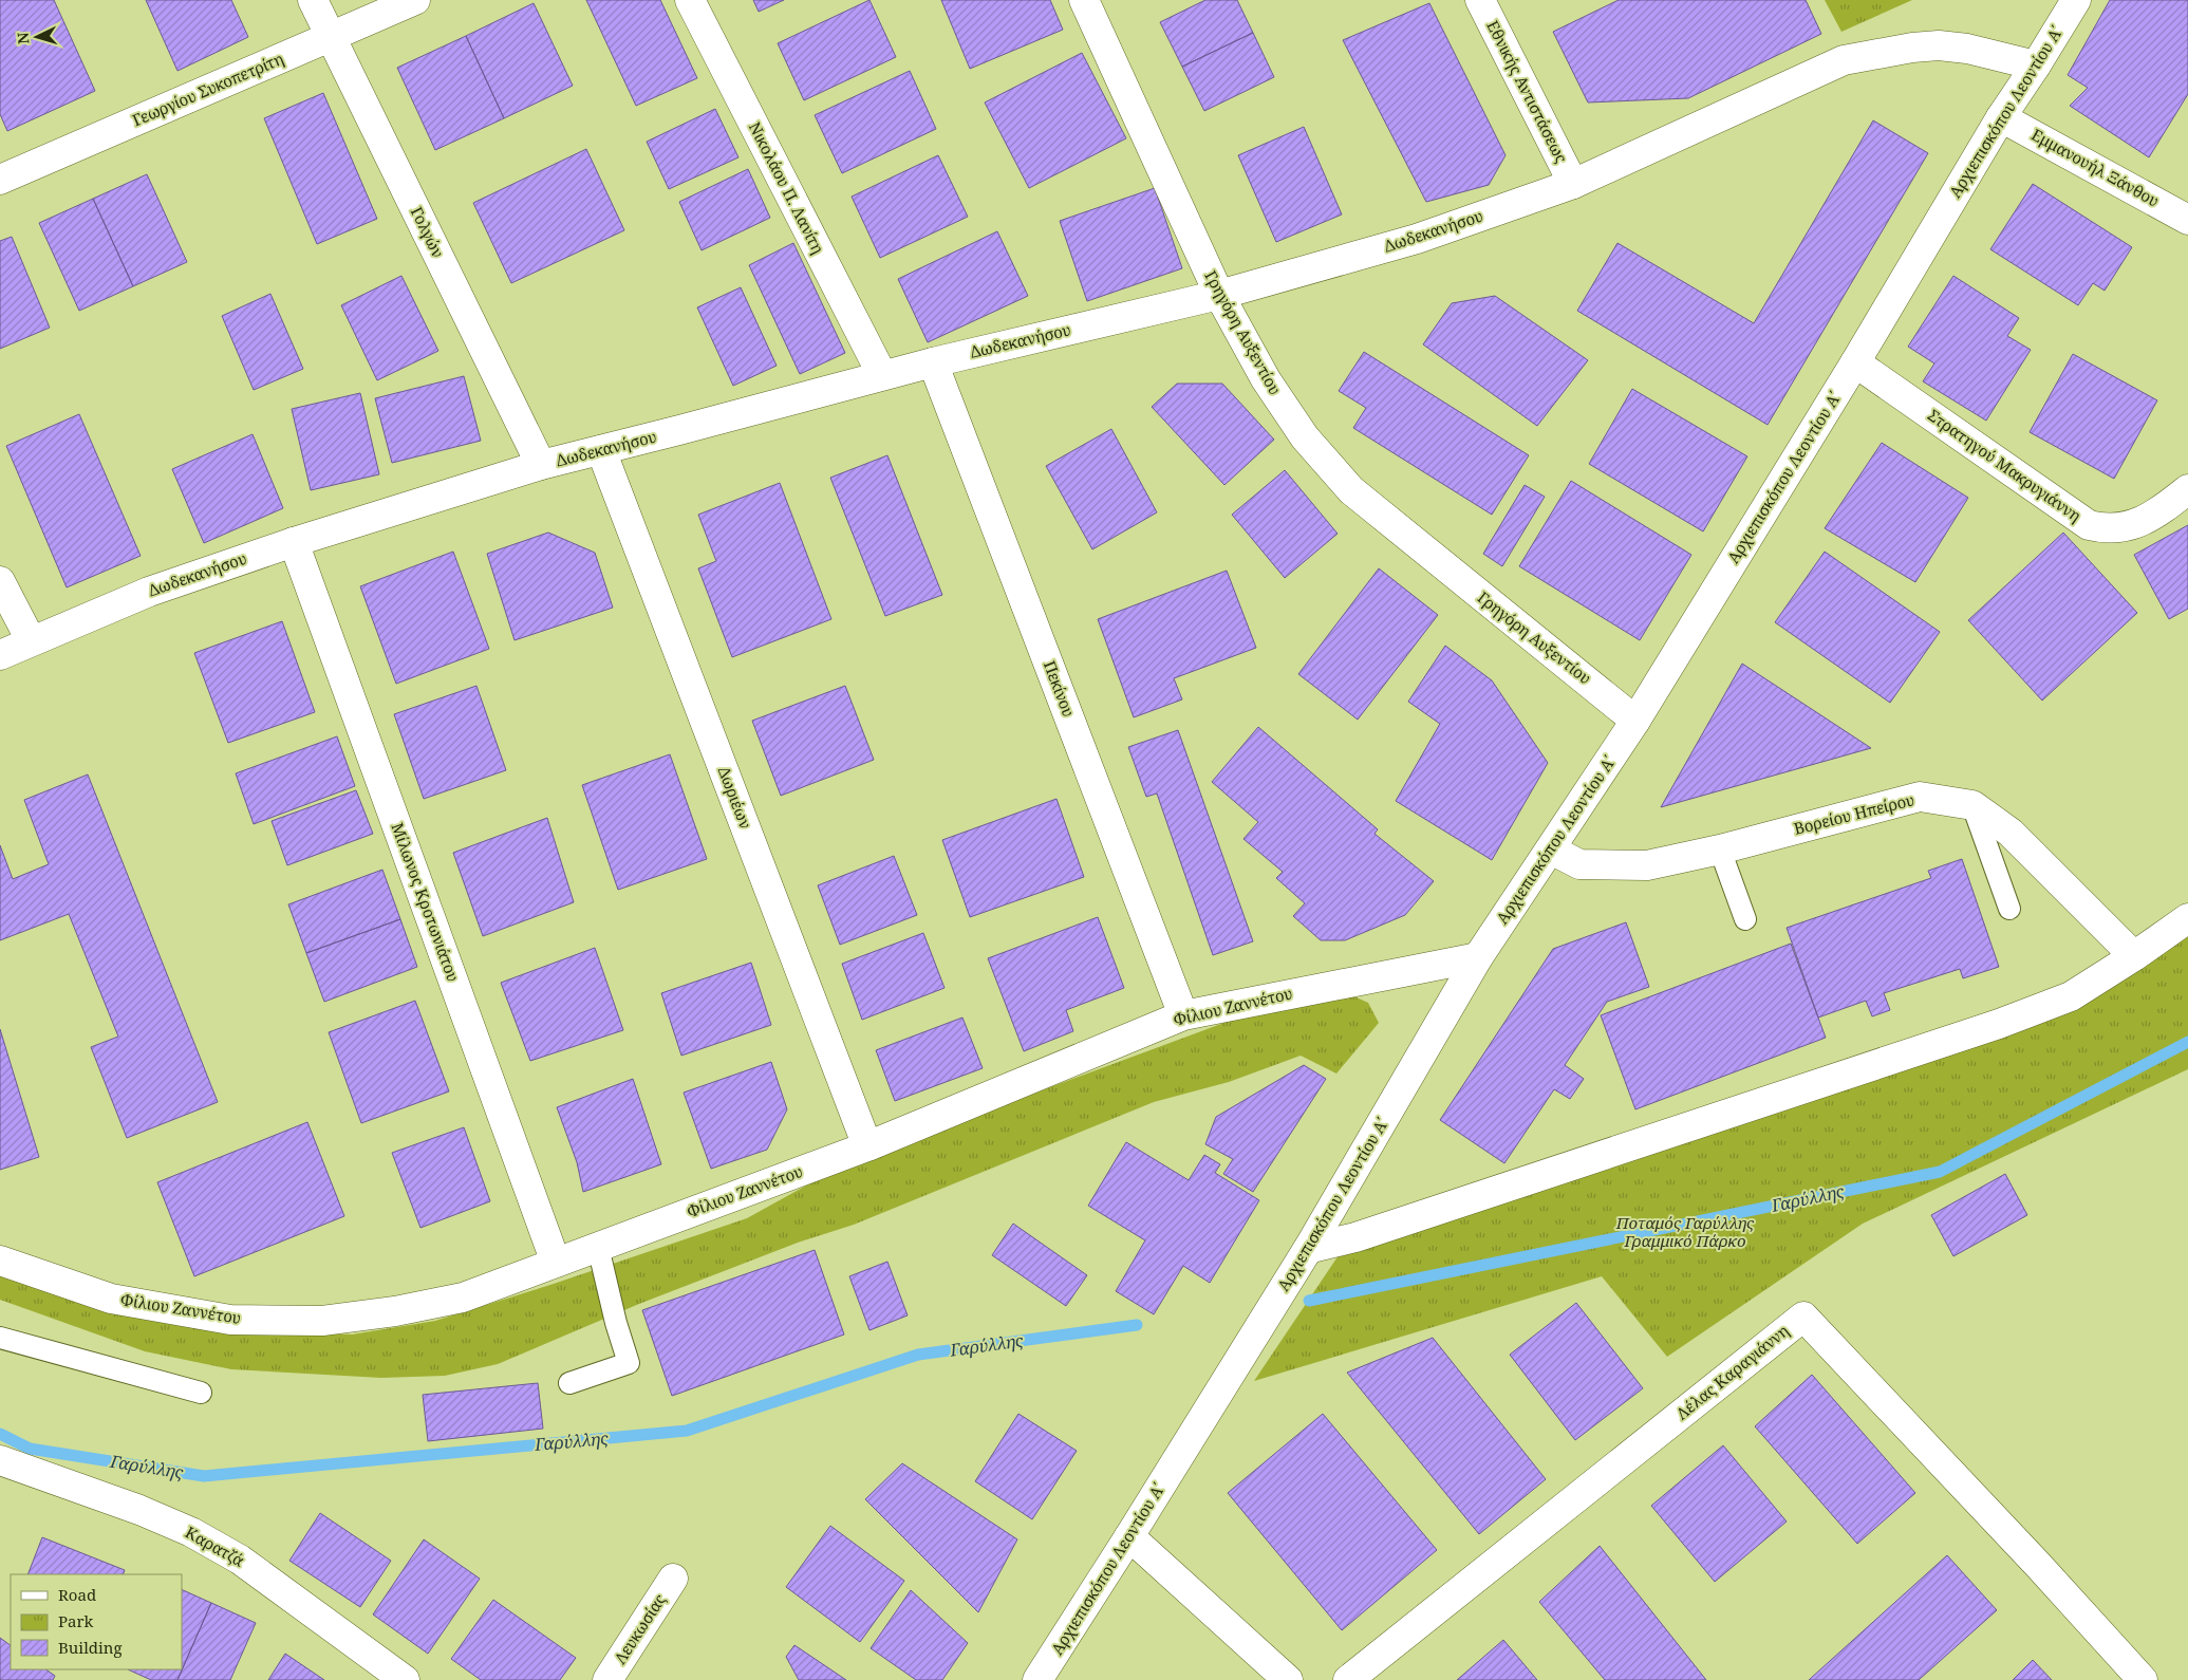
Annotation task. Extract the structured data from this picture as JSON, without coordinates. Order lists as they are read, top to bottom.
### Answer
{
  "streets": {
    "street": [
      "Γεωργίου Συκοπετρίτη",
      "Εθνικής Αντιστάσεως",
      "Αρχιεπισκόπου Λεοντίου Α΄",
      "Εμμανουήλ Ξάνθου",
      "Νικολάου Π. Λανίτη",
      "Δωδεκανήσου",
      "Γολγών",
      "Γρηγόρη Αυξεντίου",
      "Στρατηγού Μακρυγιάννη",
      "Πεκίνου",
      "Δωριέων",
      "Βορείου Ηπείρου",
      "Μίλωνος Κροτωνιάτου",
      "Φίλιου Ζαννέτου",
      "Λέλας Καραγιάννη",
      "Καρατζά",
      "Λευκωσίας"
    ]
  },
  "crossings": [
    ["Γεωργίου Συκοπετρίτη", "Γολγών"],
    ["Εθνικής Αντιστάσεως", "Δωδεκανήσου"],
    ["Αρχιεπισκόπου Λεοντίου Α΄", "Εμμανουήλ Ξάνθου"],
    ["Αρχιεπισκόπου Λεοντίου Α΄", "Δωδεκανήσου"],
    ["Αρχιεπισκόπου Λεοντίου Α΄", "Γρηγόρη Αυξεντίου"],
    ["Αρχιεπισκόπου Λεοντίου Α΄", "Στρατηγού Μακρυγιάννη"],
    ["Αρχιεπισκόπου Λεοντίου Α΄", "Βορείου Ηπείρου"],
    ["Αρχιεπισκόπου Λεοντίου Α΄", "Φίλιου Ζαννέτου"],
    ["Νικολάου Π. Λανίτη", "Δωδεκανήσου"],
    ["Δωδεκανήσου", "Γολγών"],
    ["Δωδεκανήσου", "Γρηγόρη Αυξεντίου"],
    ["Δωδεκανήσου", "Πεκίνου"],
    ["Δωδεκανήσου", "Δωριέων"],
    ["Δωδεκανήσου", "Μίλωνος Κροτωνιάτου"],
    ["Πεκίνου", "Φίλιου Ζαννέτου"],
    ["Δωριέων", "Φίλιου Ζαννέτου"],
    ["Μίλωνος Κροτωνιάτου", "Φίλιου Ζαννέτου"]
  ],
  "water": ["Γαρύλλης"],
  "parks": ["Ποταμός Γαρύλλης Γραμμικό Πάρκο"],
  "legend": ["Road", "Park", "Building"],
  "north": "left"
}
